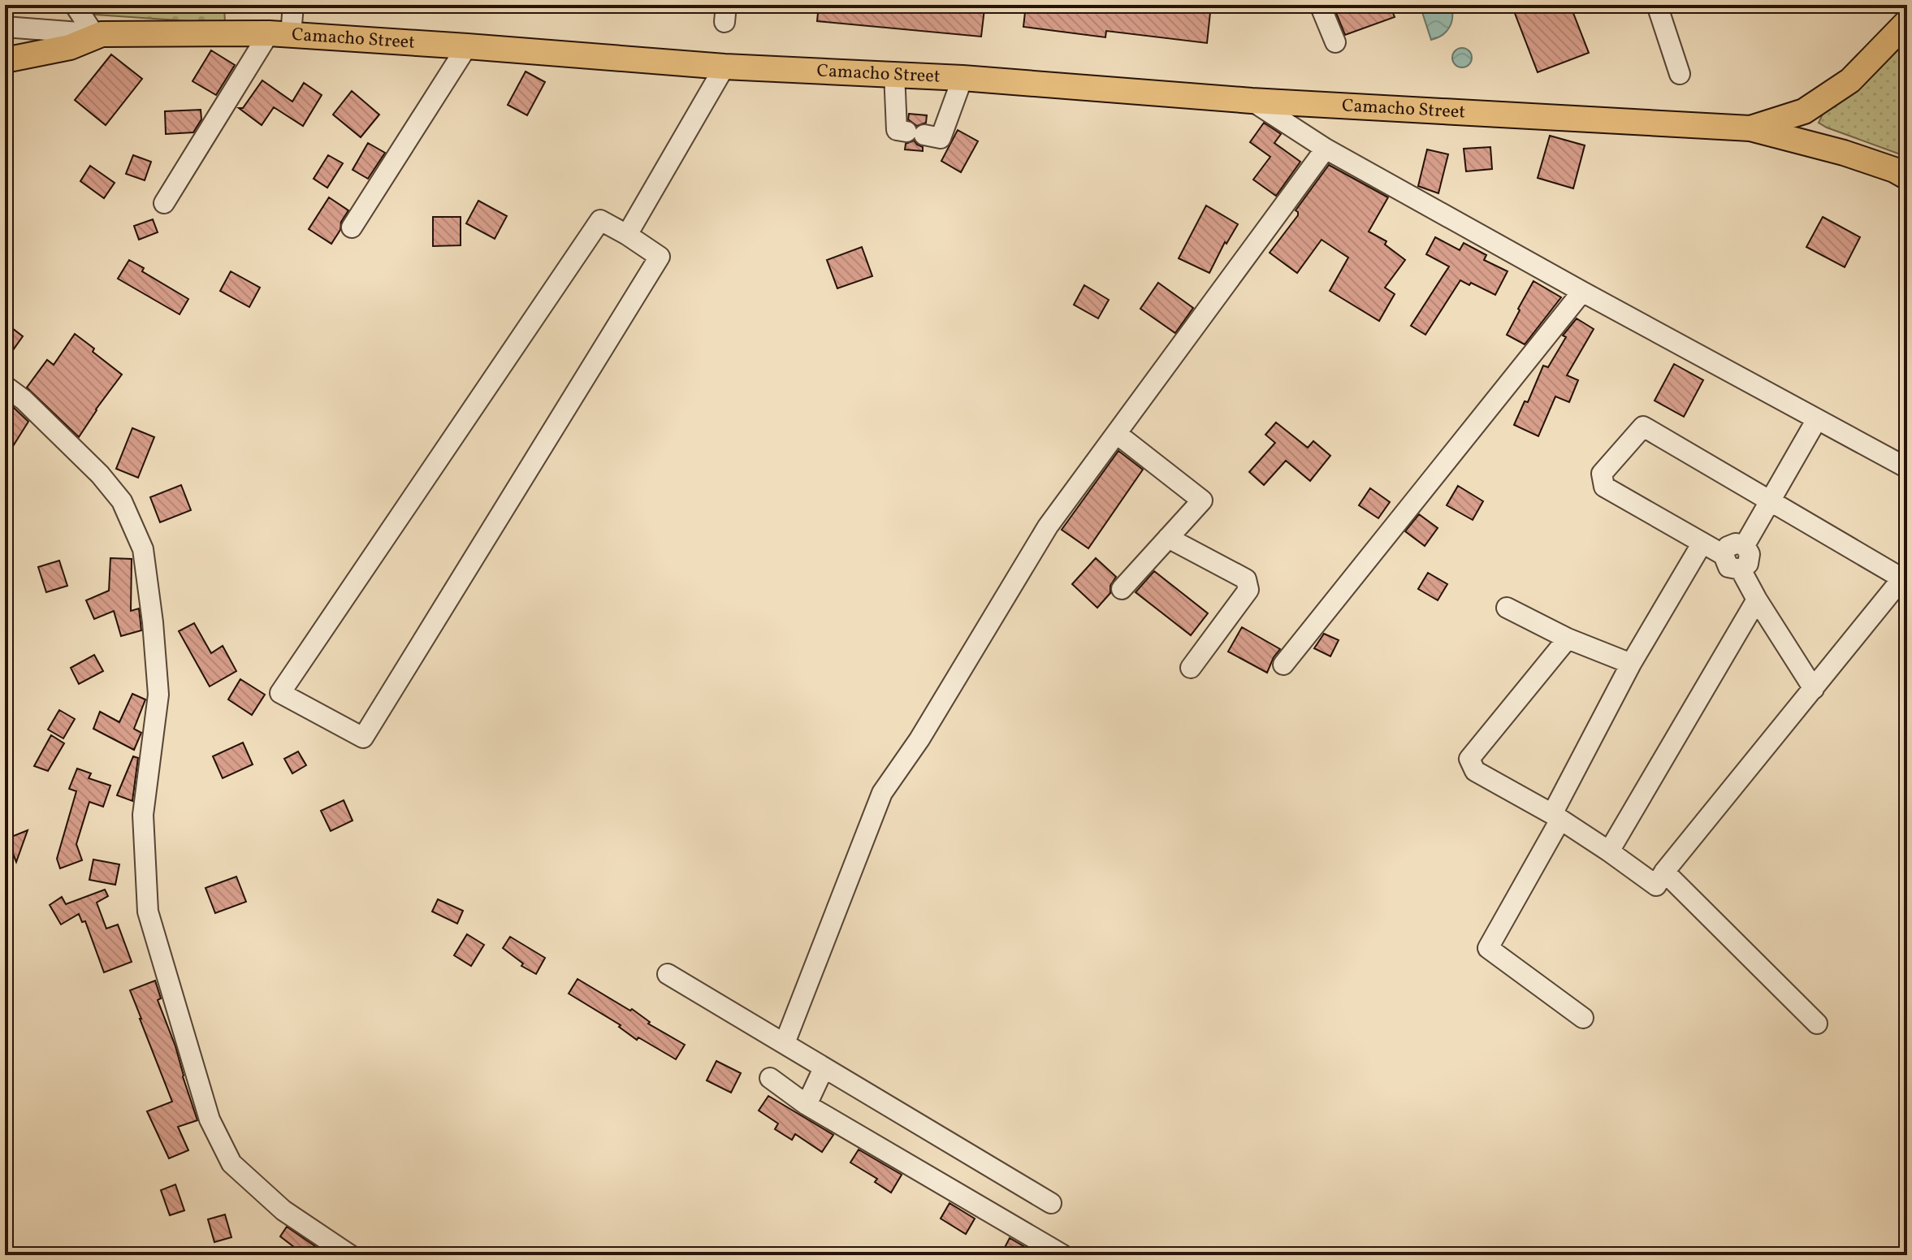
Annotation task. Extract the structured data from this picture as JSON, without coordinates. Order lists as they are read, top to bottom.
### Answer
{
  "streets": {
    "main road": ["Camacho Street"]
  }
}
